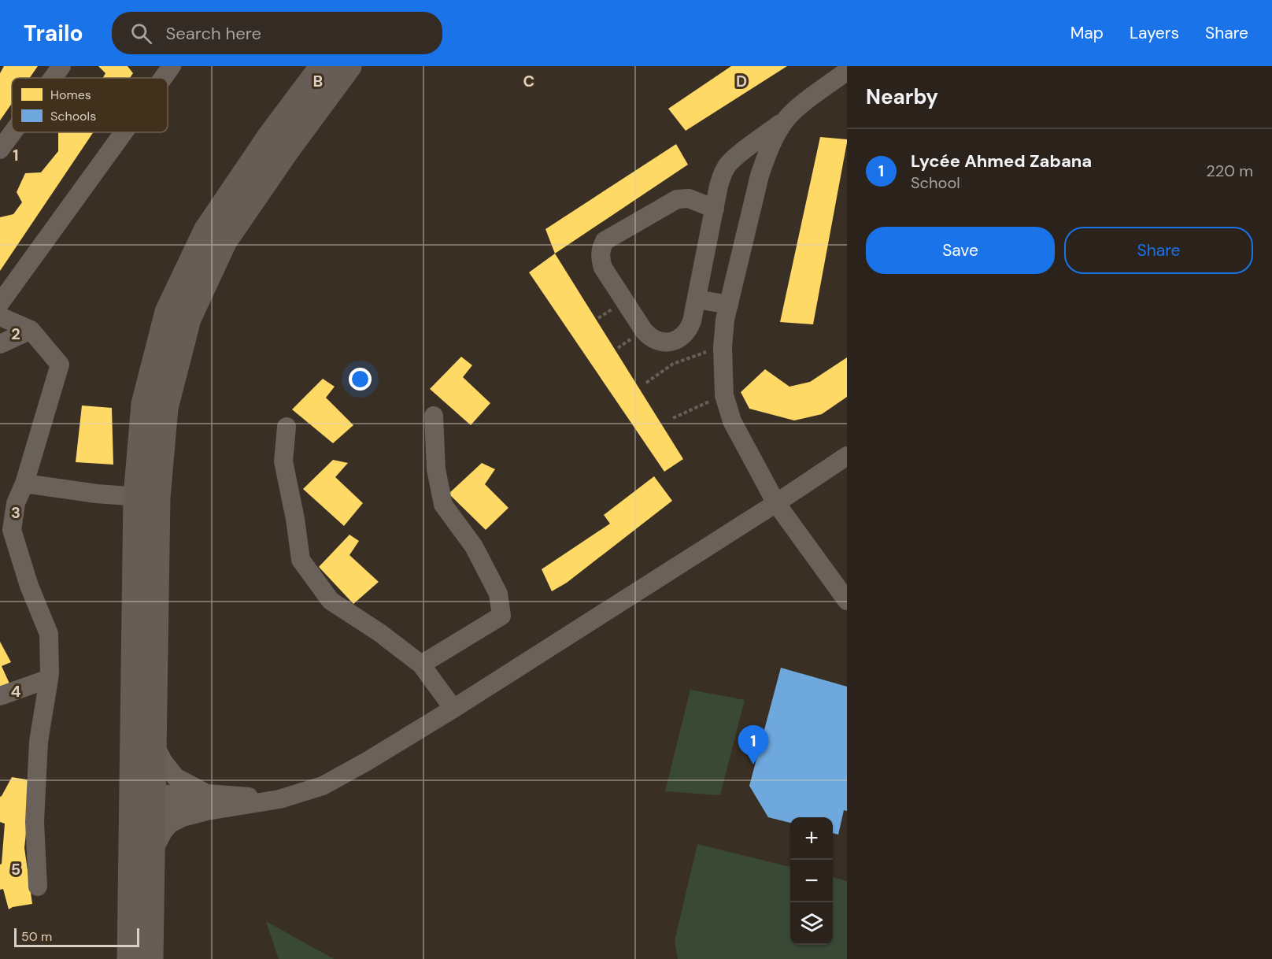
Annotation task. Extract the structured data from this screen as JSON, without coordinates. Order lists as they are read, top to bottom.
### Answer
{
  "legend": ["Homes", "Schools"],
  "scale_bar": "50 m",
  "page": {
    "header": "Trailo",
    "search": "Search here",
    "nav": ["Map", "Layers", "Share"],
    "heading": "Nearby",
    "list": [
      {
        "mark": "1",
        "name": "Lycée Ahmed Zabana",
        "note": "School",
        "value": "220 m"
      }
    ],
    "buttons": ["Save", "Share"],
    "pins": "1",
    "map_buttons": ["+", "−"],
    "scale": "50 m"
  },
  "grid": {
    "columns": ["B", "C", "D"],
    "rows": [
      "1",
      "2",
      "3",
      "4",
      "5"
    ]
  }
}
